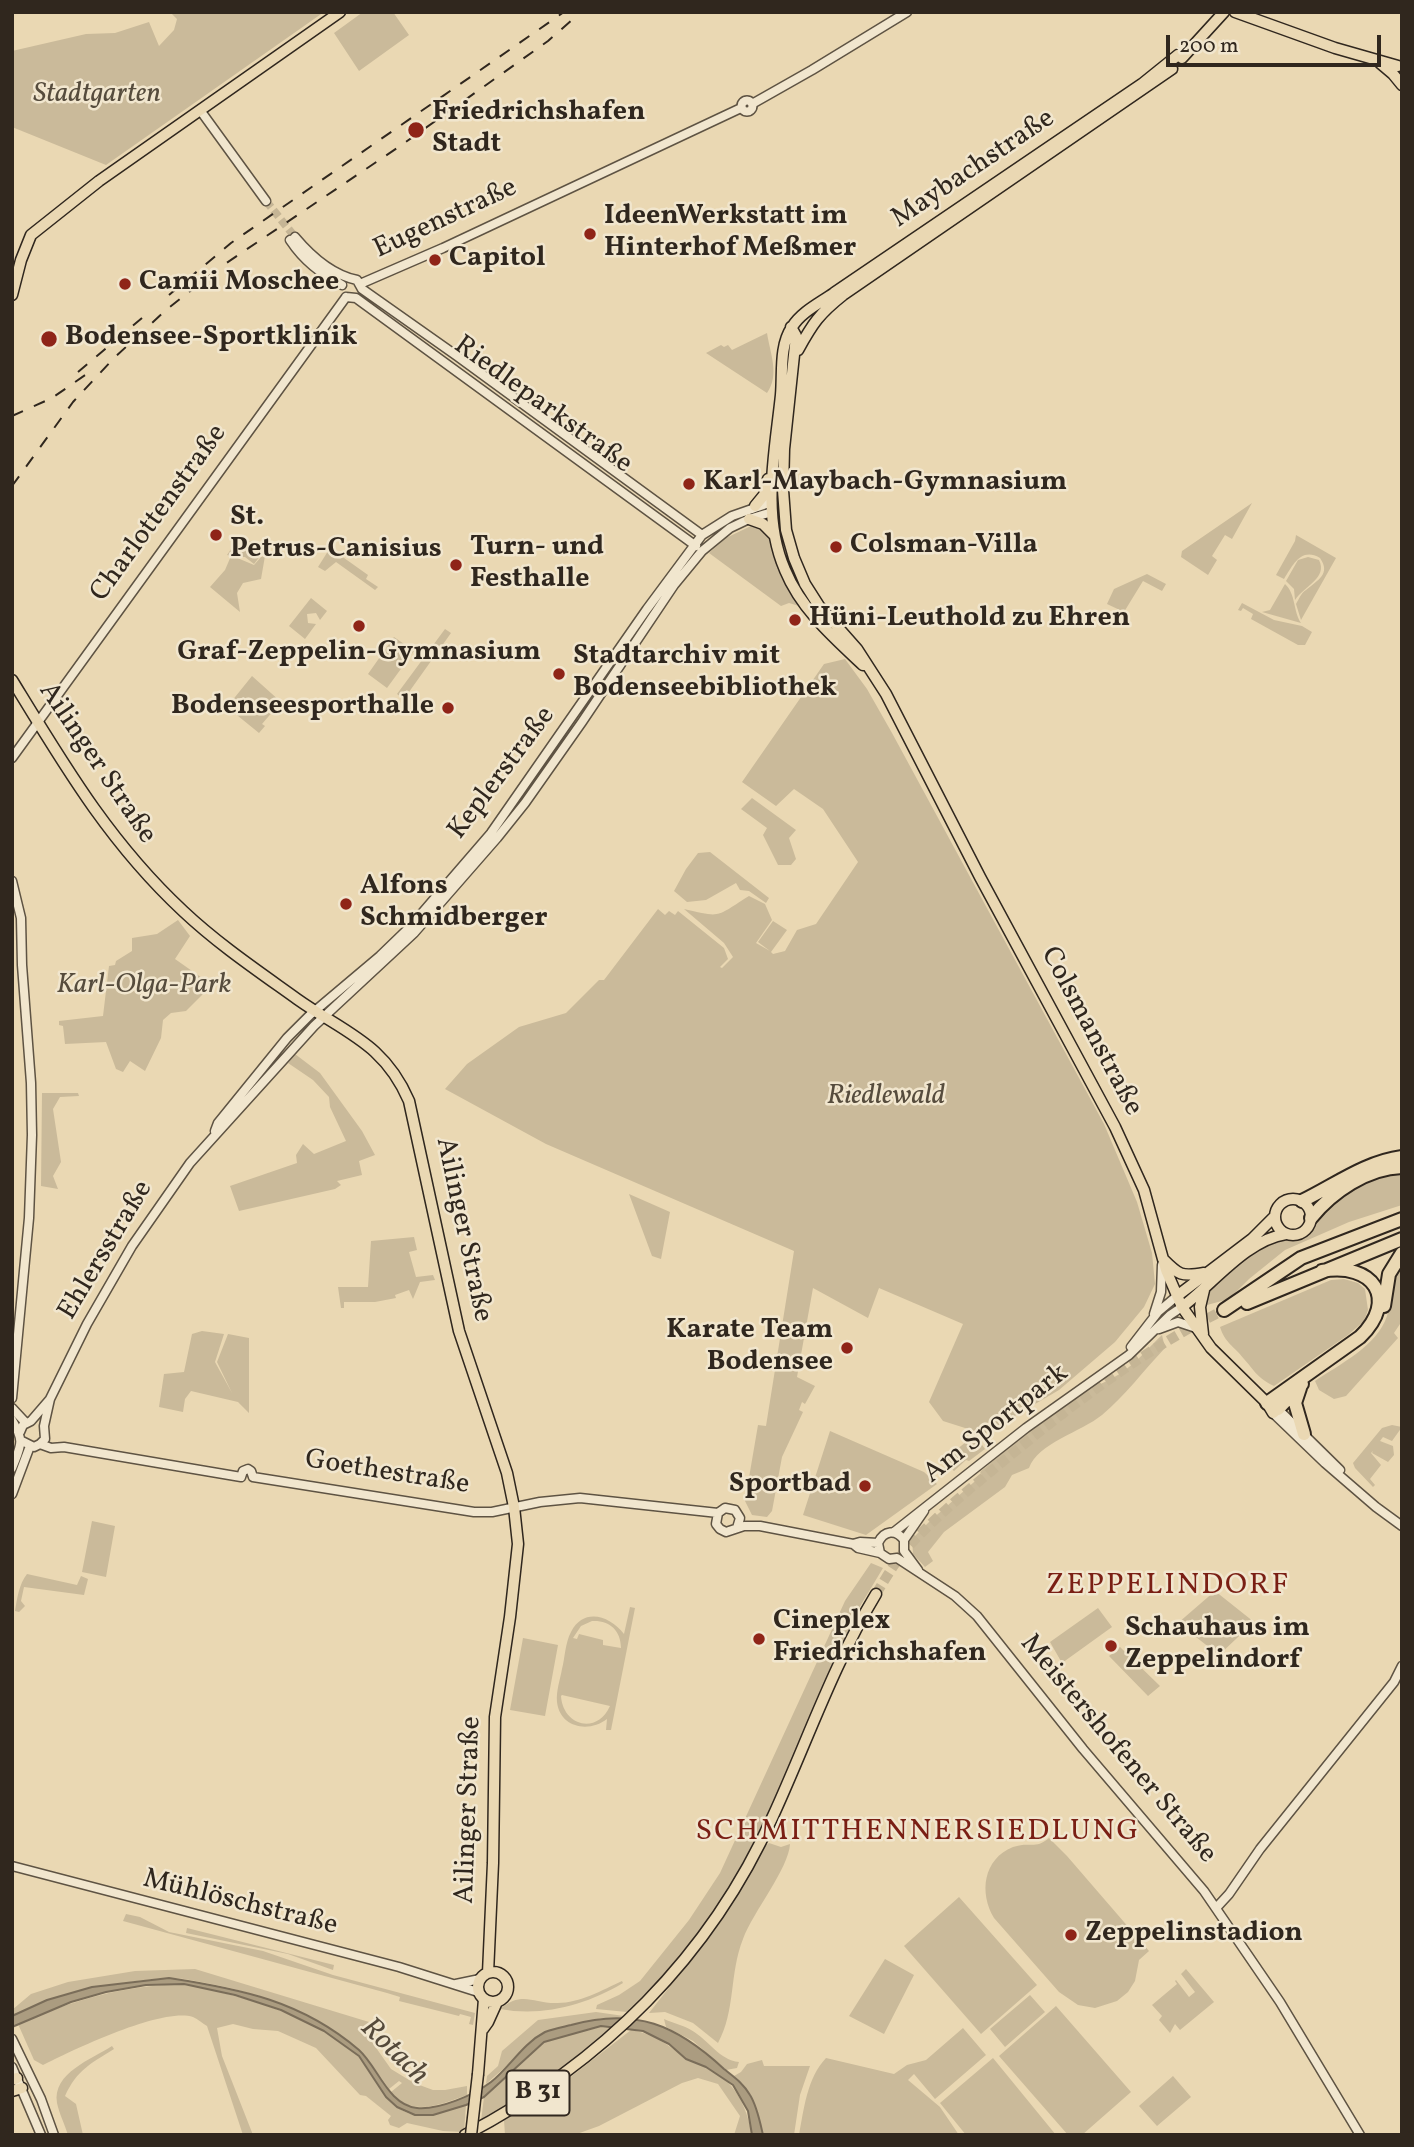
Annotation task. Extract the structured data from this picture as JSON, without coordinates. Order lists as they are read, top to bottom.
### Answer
{
  "streets": {
    "main road": [
      "Maybachstraße",
      "Ailinger Straße",
      "Colsmanstraße",
      "B 31"
    ],
    "street": [
      "Eugenstraße",
      "Riedleparkstraße",
      "Charlottenstraße",
      "Keplerstraße",
      "Ehlersstraße",
      "Am Sportpark",
      "Goethestraße",
      "Meistershofener Straße",
      "Mühlöschstraße"
    ]
  },
  "crossings": [
    ["Maybachstraße", "Colsmanstraße"],
    ["Eugenstraße", "Riedleparkstraße"],
    ["Riedleparkstraße", "Charlottenstraße"],
    ["Riedleparkstraße", "Keplerstraße"],
    ["Charlottenstraße", "Ailinger Straße"],
    ["Ailinger Straße", "Keplerstraße"],
    ["Ailinger Straße", "Ehlersstraße"],
    ["Ailinger Straße", "Goethestraße"],
    ["Ailinger Straße", "Mühlöschstraße"],
    ["Keplerstraße", "Colsmanstraße"],
    ["Keplerstraße", "Ehlersstraße"],
    ["Colsmanstraße", "Am Sportpark"],
    ["Am Sportpark", "Meistershofener Straße"]
  ],
  "districts": ["ZEPPELINDORF", "SCHMITTHENNERSIEDLUNG"],
  "water": ["Rotach"],
  "parks": ["Stadtgarten", "Karl-Olga-Park", "Riedlewald"],
  "places": [
    "Friedrichshafen Stadt",
    "IdeenWerkstatt im Hinterhof Meßmer",
    "Capitol",
    "Camii Moschee",
    "Bodensee-Sportklinik",
    "Karl-Maybach-Gymnasium",
    "St. Petrus-Canisius",
    "Colsman-Villa",
    "Turn- und Festhalle",
    "Hüni-Leuthold zu Ehren",
    "Graf-Zeppelin-Gymnasium",
    "Stadtarchiv mit Bodenseebibliothek",
    "Bodenseesporthalle",
    "Alfons Schmidberger",
    "Karate Team Bodensee",
    "Sportbad",
    "Cineplex Friedrichshafen",
    "Schauhaus im Zeppelindorf",
    "Zeppelinstadion"
  ],
  "scale_bar": "200 m"
}
